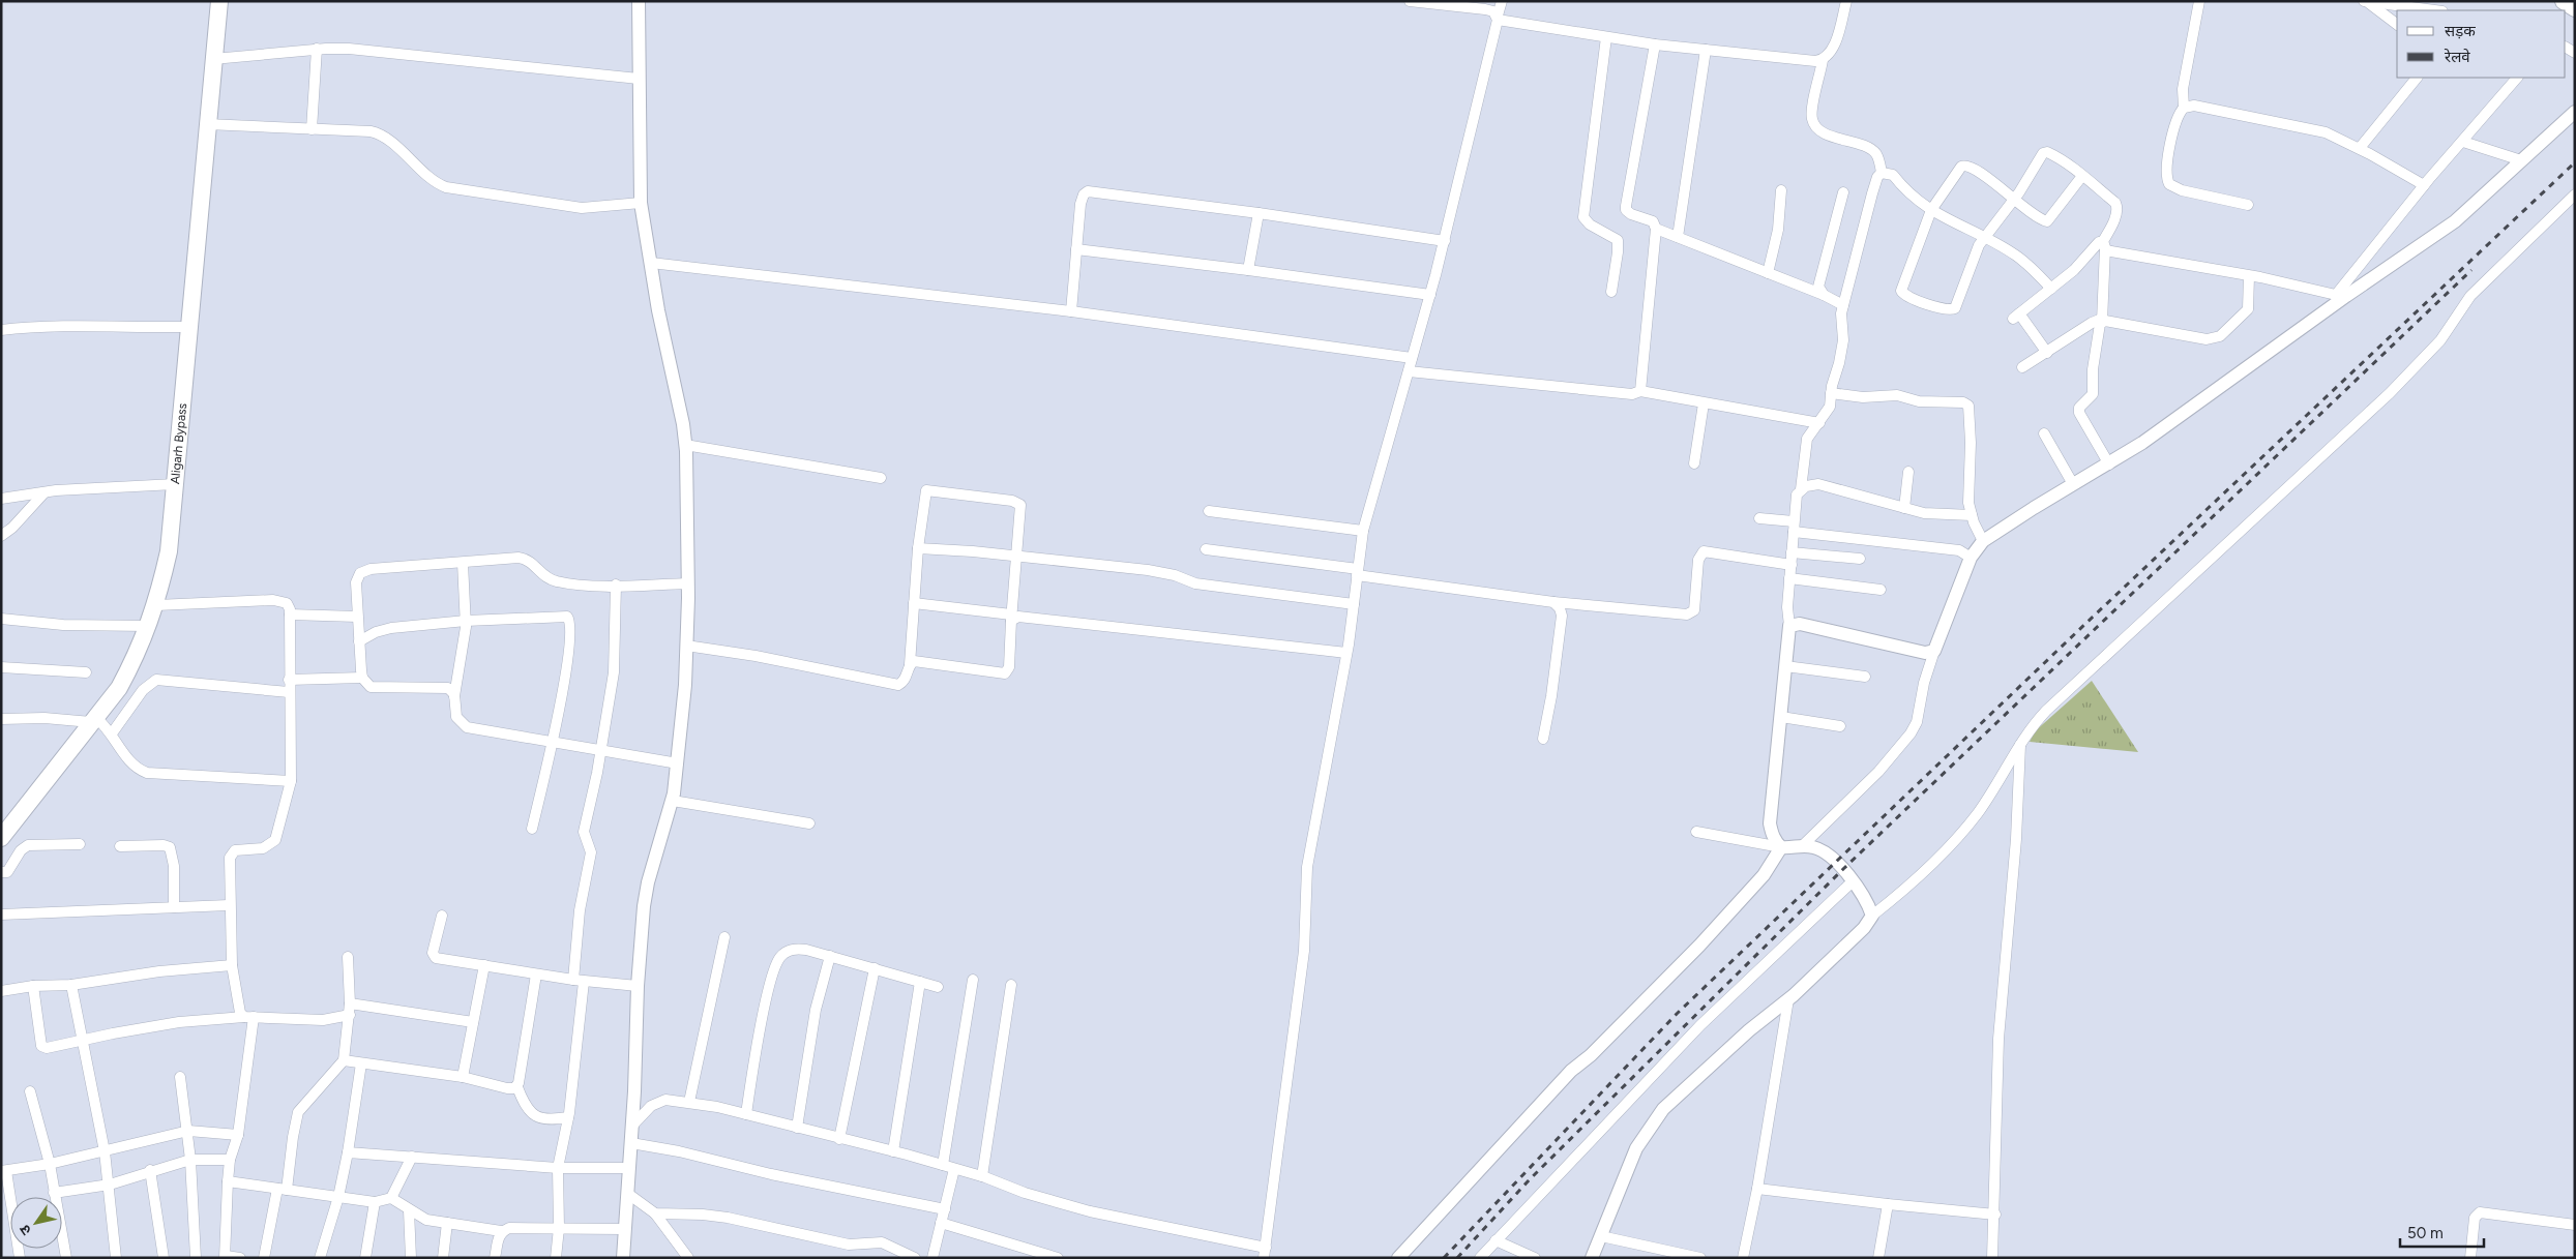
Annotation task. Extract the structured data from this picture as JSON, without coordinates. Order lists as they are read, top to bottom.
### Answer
{
  "streets": {
    "highway": ["Aligarh Bypass"]
  },
  "legend": ["सड़क", "रेलवे"],
  "scale_bar": "50 m",
  "north": "bottom left"
}
